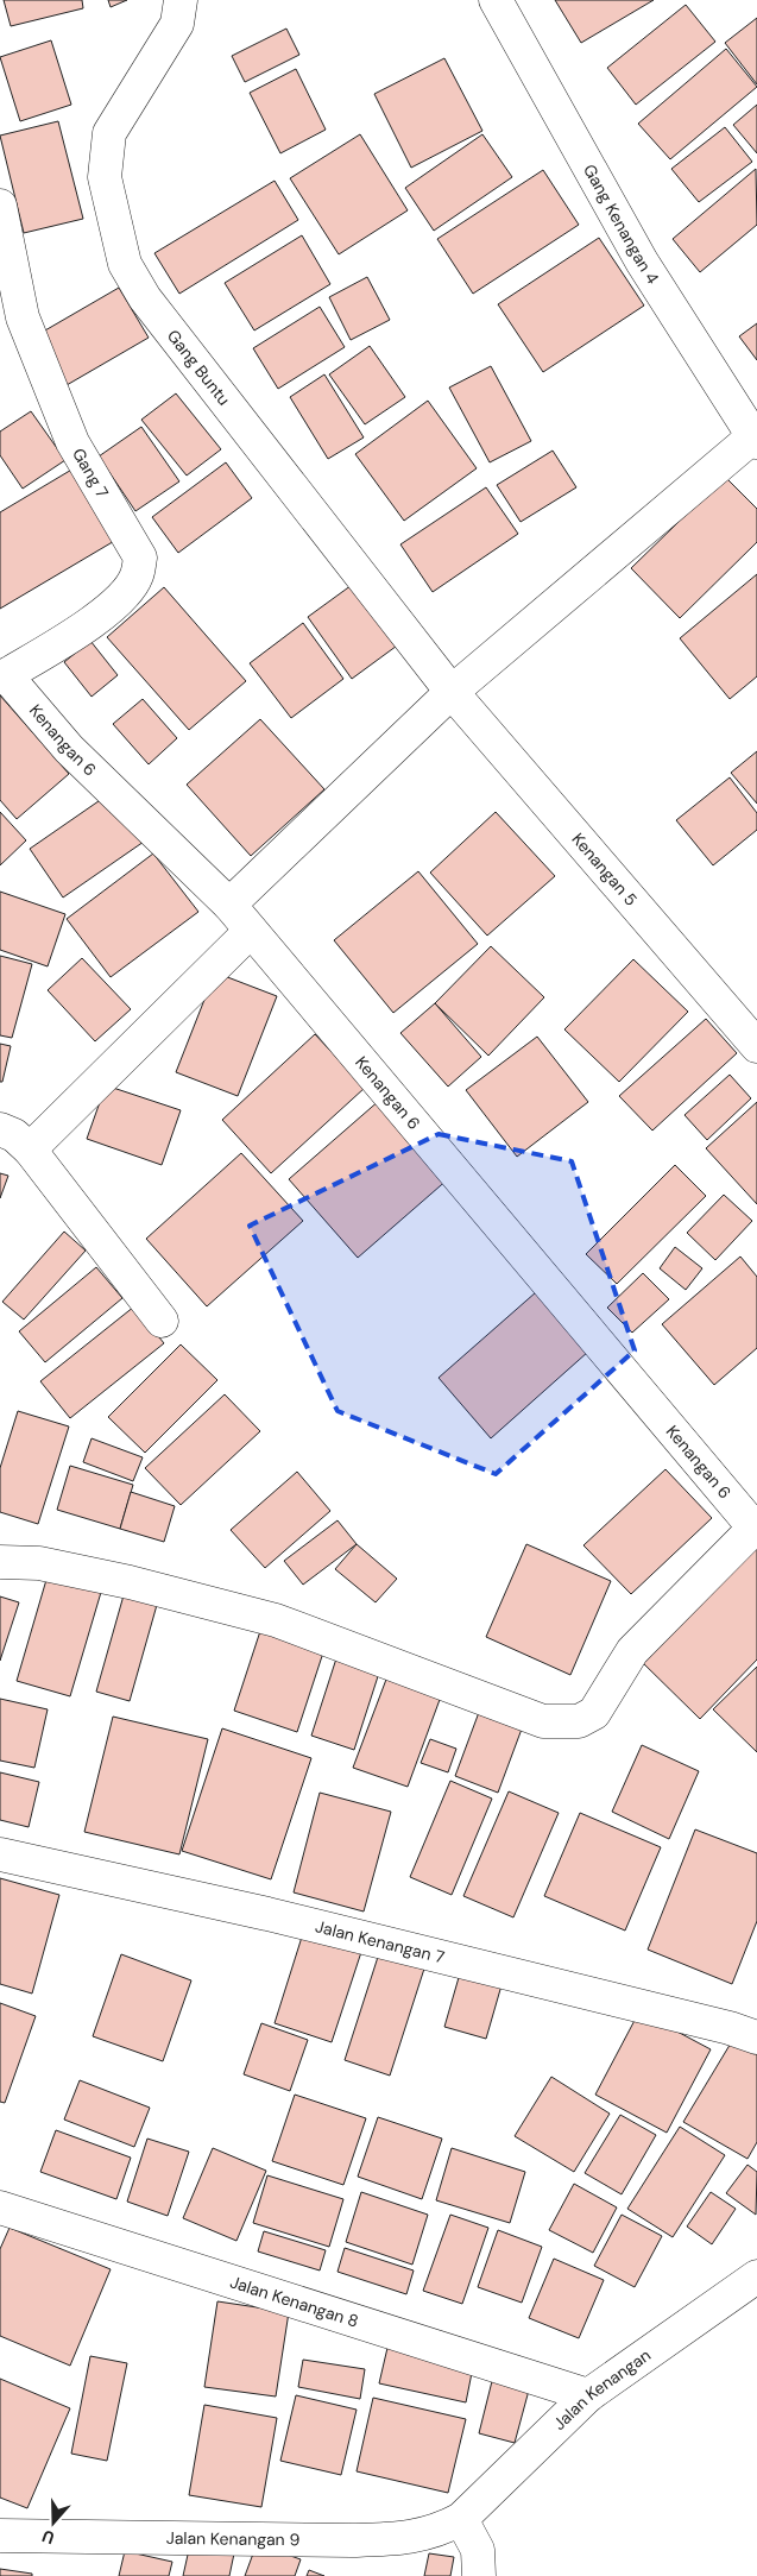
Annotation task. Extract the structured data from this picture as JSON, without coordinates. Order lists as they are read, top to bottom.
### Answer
{
  "streets": {
    "street": [
      "Gang Kenangan 4",
      "Gang Buntu",
      "Gang 7",
      "Kenangan 6",
      "Kenangan 5",
      "Jalan Kenangan 7",
      "Jalan Kenangan 8",
      "Jalan Kenangan",
      "Jalan Kenangan 9"
    ]
  },
  "crossings": [
    ["Gang Buntu", "Kenangan 5"],
    ["Gang 7", "Kenangan 6"],
    ["Jalan Kenangan 8", "Jalan Kenangan"],
    ["Jalan Kenangan", "Jalan Kenangan 9"]
  ],
  "north": "bottom"
}
